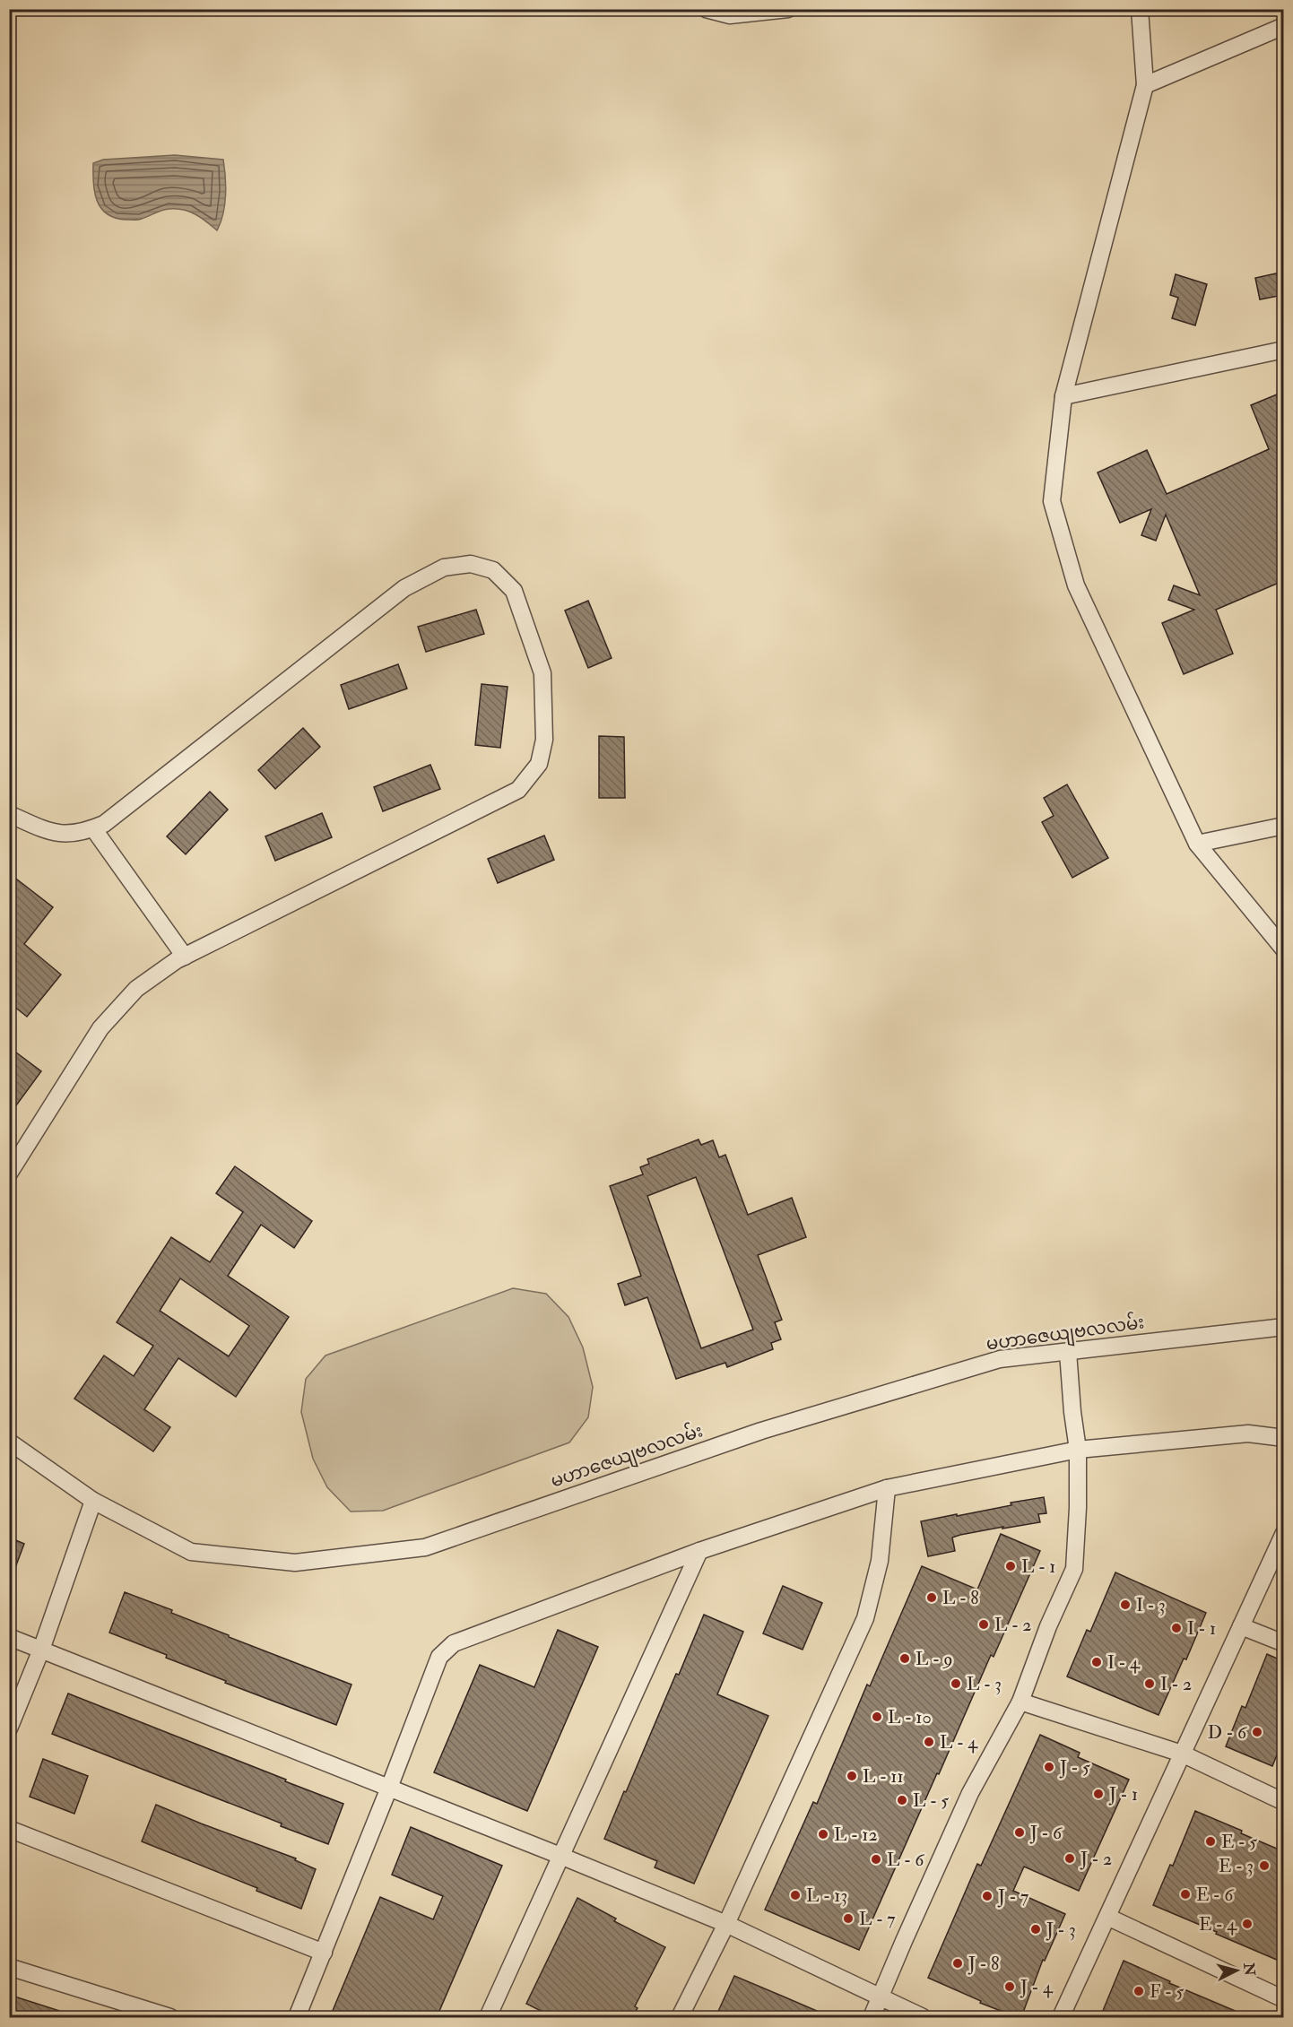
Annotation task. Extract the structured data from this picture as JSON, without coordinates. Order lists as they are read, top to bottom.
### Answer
{
  "streets": {
    "street": ["မဟာဇေယျဗလလမ်း"]
  },
  "places": [
    "L - 1",
    "L - 8",
    "I - 3",
    "L - 2",
    "I - 1",
    "L - 9",
    "I - 4",
    "L - 3",
    "I - 2",
    "L - 10",
    "D - 6",
    "L - 4",
    "J - 5",
    "L - 11",
    "J - 1",
    "L - 5",
    "J - 6",
    "L - 12",
    "E - 5",
    "J - 2",
    "L - 6",
    "E - 3",
    "E - 6",
    "L - 13",
    "J - 7",
    "L - 7",
    "E - 4",
    "J - 3",
    "J - 8",
    "J - 4",
    "F - 5"
  ],
  "north": "right"
}
